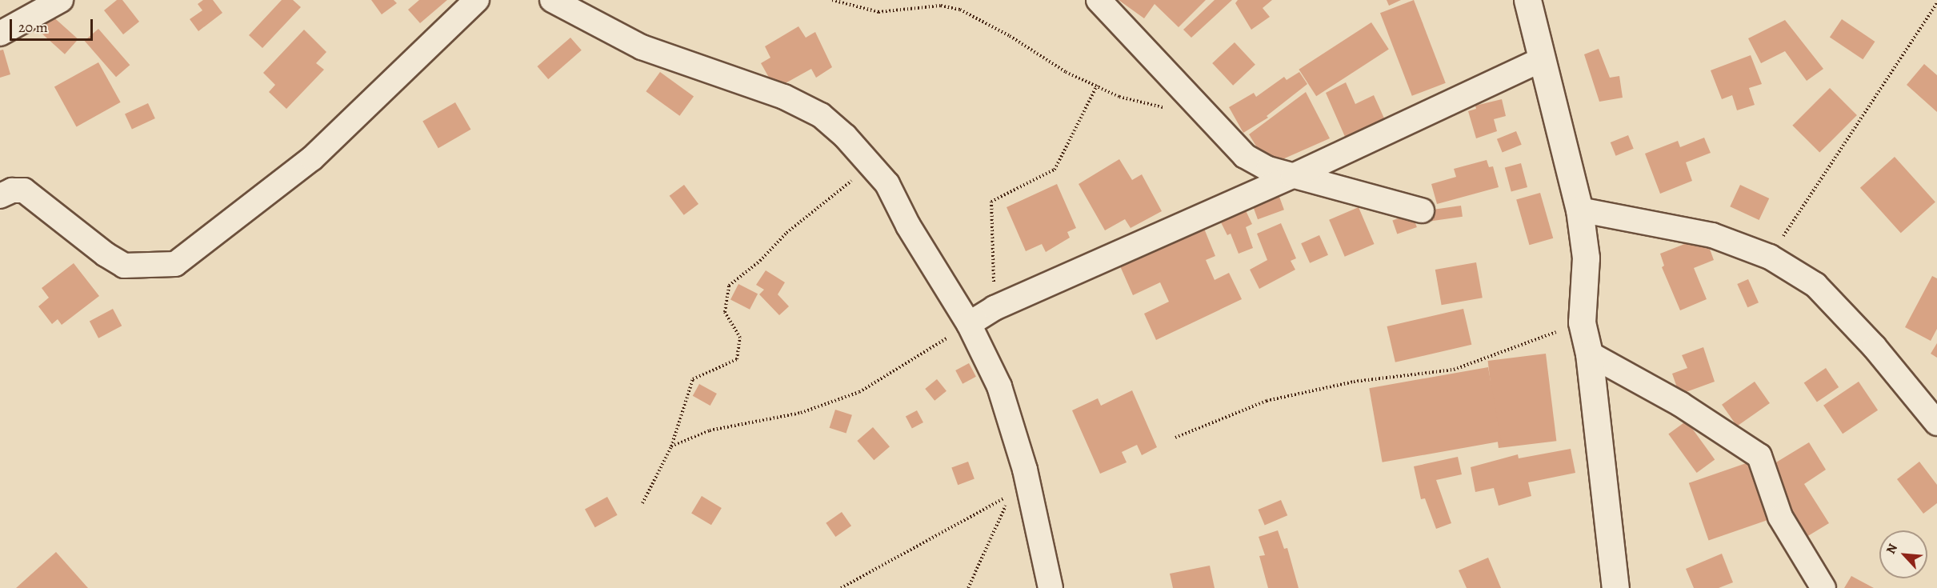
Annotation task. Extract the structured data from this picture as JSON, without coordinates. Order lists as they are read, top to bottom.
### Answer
{
  "scale_bar": "20 m",
  "north": "top left"
}
